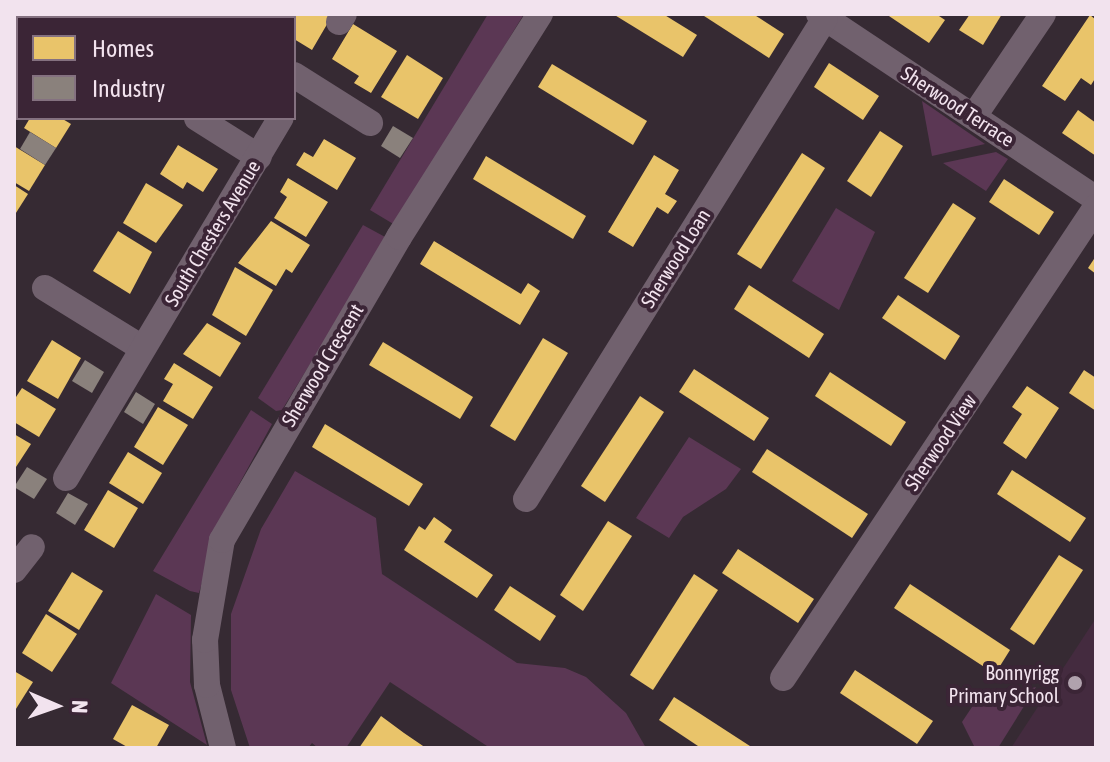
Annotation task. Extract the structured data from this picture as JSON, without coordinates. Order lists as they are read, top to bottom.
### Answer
{
  "streets": {
    "street": [
      "Sherwood Terrace",
      "South Chesters Avenue",
      "Sherwood Loan",
      "Sherwood Crescent",
      "Sherwood View"
    ]
  },
  "crossings": [
    ["Sherwood Terrace", "Sherwood Loan"]
  ],
  "places": ["Bonnyrigg Primary School"],
  "legend": ["Homes", "Industry"],
  "north": "right"
}
